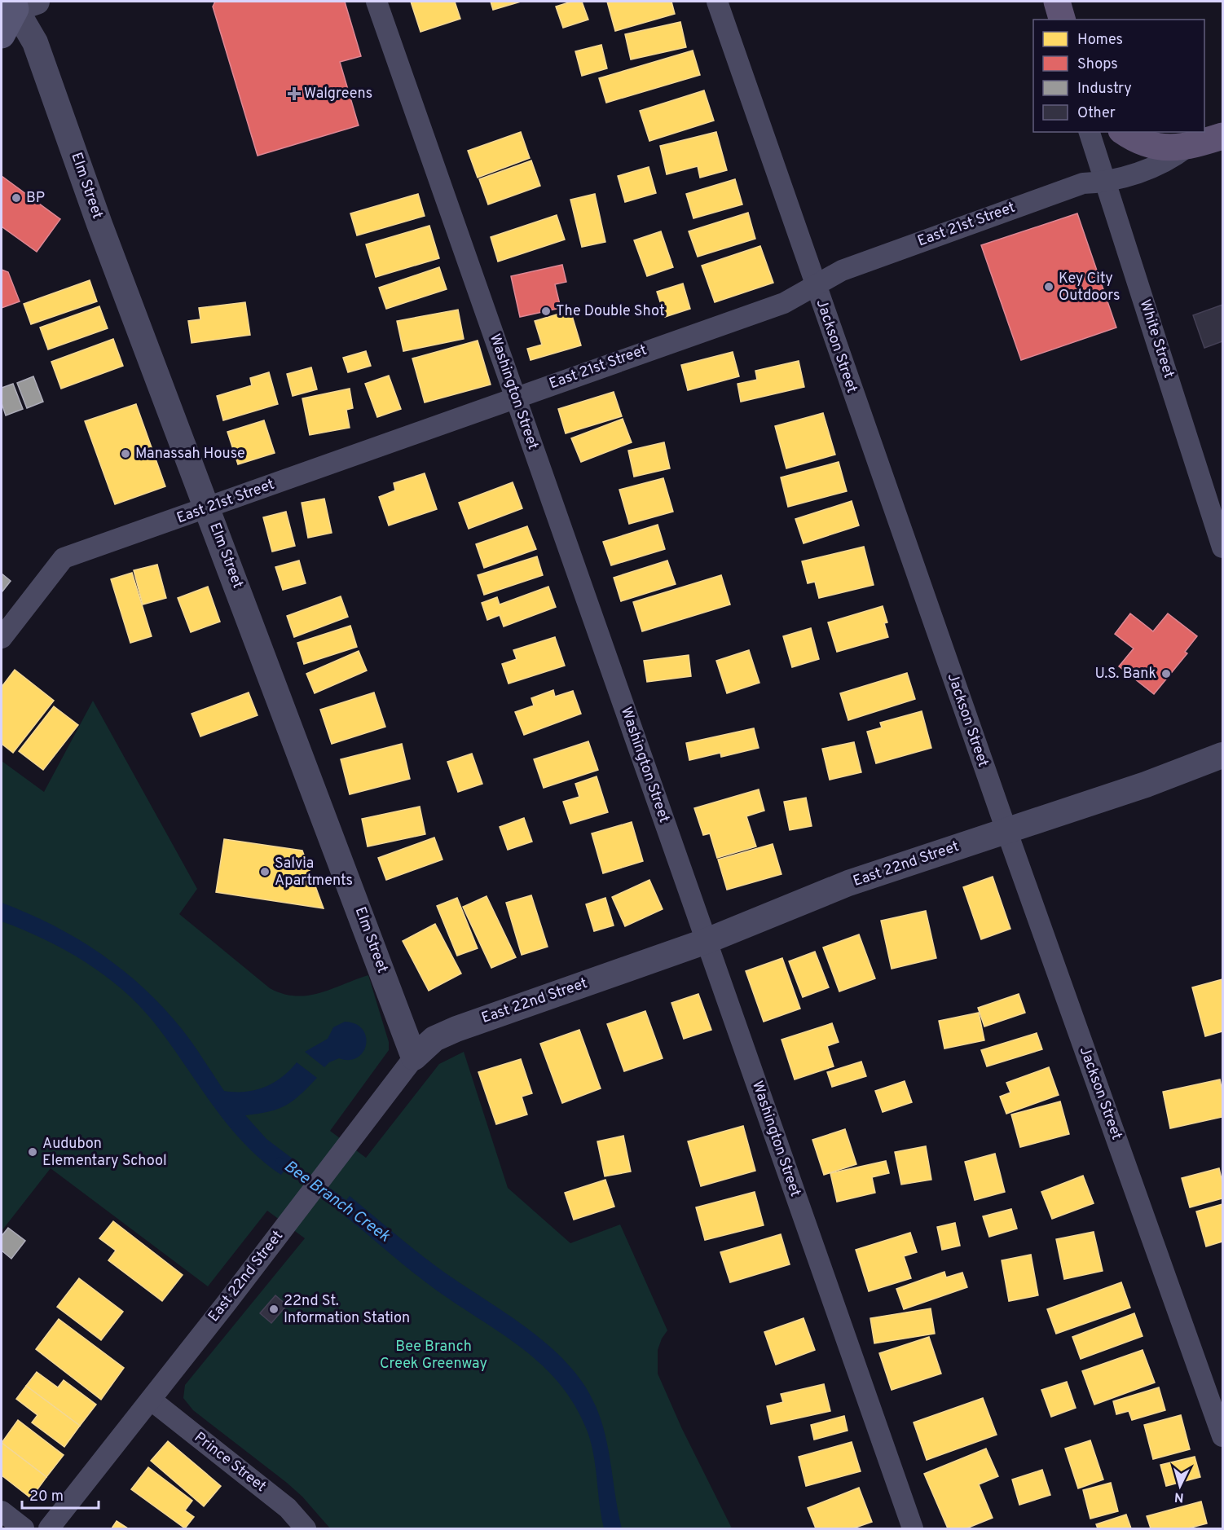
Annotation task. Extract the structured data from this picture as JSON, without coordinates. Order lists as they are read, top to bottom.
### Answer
{
  "streets": {
    "main road": ["East 21st Street"],
    "street": [
      "Elm Street",
      "White Street",
      "Jackson Street",
      "Washington Street",
      "East 22nd Street",
      "Prince Street"
    ]
  },
  "crossings": [
    ["Elm Street", "East 21st Street"],
    ["Elm Street", "East 22nd Street"],
    ["East 21st Street", "White Street"],
    ["East 21st Street", "Jackson Street"],
    ["East 21st Street", "Washington Street"],
    ["Jackson Street", "East 22nd Street"],
    ["Washington Street", "East 22nd Street"],
    ["East 22nd Street", "Prince Street"]
  ],
  "water": ["Bee Branch Creek"],
  "parks": ["Bee Branch Creek Greenway"],
  "places": {
    "health": ["Walgreens"],
    "other": [
      "BP",
      "Key City Outdoors",
      "The Double Shot",
      "Manassah House",
      "U.S. Bank",
      "Salvia Apartments",
      "Audubon Elementary School",
      "22nd St. Information Station"
    ]
  },
  "legend": [
    "Homes",
    "Shops",
    "Industry",
    "Other"
  ],
  "scale_bar": "20 m",
  "north": "bottom"
}
